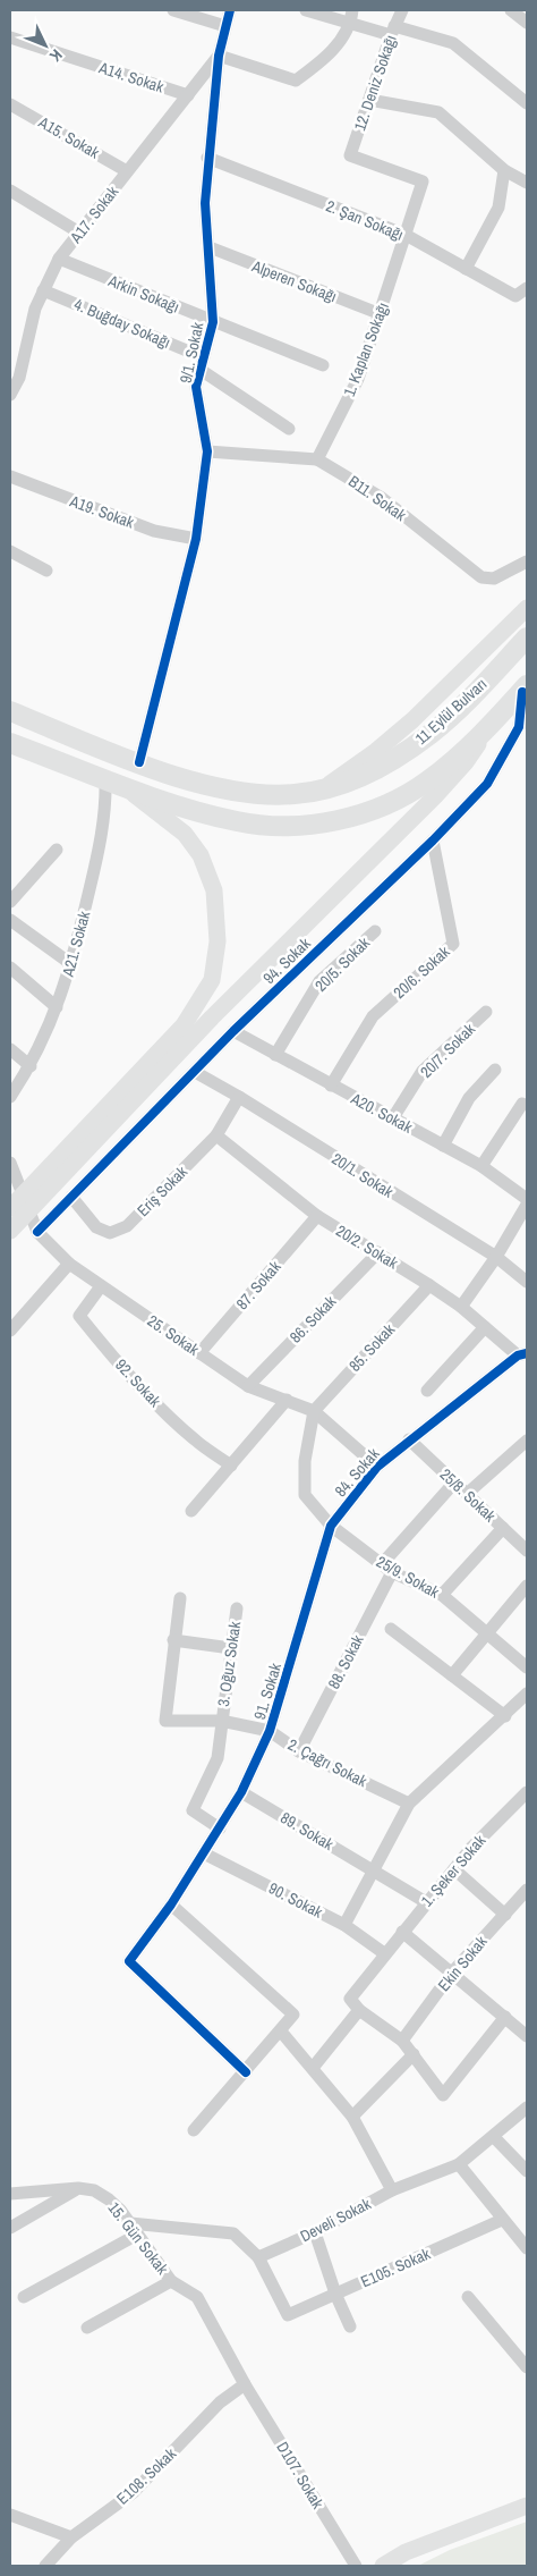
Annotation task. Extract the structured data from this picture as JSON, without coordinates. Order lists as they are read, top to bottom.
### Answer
{
  "streets": {
    "main road": ["11 Eylül Bulvarı"],
    "street": [
      "A14. Sokak",
      "12. Deniz Sokağı",
      "A15. Sokak",
      "A17. Sokak",
      "2. Şan Sokağı",
      "Alperen Sokağı",
      "Arkin Sokağı",
      "4. Buğday Sokağı",
      "1. Kaplan Sokağı",
      "9/1. Sokak",
      "B11. Sokak",
      "A19. Sokak",
      "A21. Sokak",
      "94. Sokak",
      "20/5. Sokak",
      "20/6. Sokak",
      "20/7. Sokak",
      "A20. Sokak",
      "20/1. Sokak",
      "Eriş Sokak",
      "20/2. Sokak",
      "87. Sokak",
      "86. Sokak",
      "25. Sokak",
      "85. Sokak",
      "92. Sokak",
      "84. Sokak",
      "25/8. Sokak",
      "25/9. Sokak",
      "88. Sokak",
      "3. Oğuz Sokak",
      "91. Sokak",
      "2. Çağrı Sokak",
      "89. Sokak",
      "1. Şeker Sokak",
      "90. Sokak",
      "Ekin Sokak",
      "Develi Sokak",
      "15. Gün Sokak",
      "E105. Sokak",
      "D107. Sokak",
      "E108. Sokak"
    ]
  },
  "crossings": [
    ["A14. Sokak", "A17. Sokak"],
    ["12. Deniz Sokağı", "1. Kaplan Sokağı"],
    ["A15. Sokak", "A17. Sokak"],
    ["A17. Sokak", "Arkin Sokağı"],
    ["A17. Sokak", "4. Buğday Sokağı"],
    ["A17. Sokak", "9/1. Sokak"],
    ["2. Şan Sokağı", "1. Kaplan Sokağı"],
    ["2. Şan Sokağı", "9/1. Sokak"],
    ["Alperen Sokağı", "1. Kaplan Sokağı"],
    ["Alperen Sokağı", "9/1. Sokak"],
    ["Arkin Sokağı", "9/1. Sokak"],
    ["4. Buğday Sokağı", "9/1. Sokak"],
    ["1. Kaplan Sokağı", "B11. Sokak"],
    ["9/1. Sokak", "B11. Sokak"],
    ["9/1. Sokak", "A19. Sokak"],
    ["9/1. Sokak", "11 Eylül Bulvarı"],
    ["94. Sokak", "20/6. Sokak"],
    ["94. Sokak", "A20. Sokak"],
    ["94. Sokak", "20/1. Sokak"],
    ["94. Sokak", "Eriş Sokak"],
    ["94. Sokak", "25. Sokak"],
    ["20/5. Sokak", "A20. Sokak"],
    ["20/6. Sokak", "A20. Sokak"],
    ["20/7. Sokak", "A20. Sokak"],
    ["20/1. Sokak", "Eriş Sokak"],
    ["Eriş Sokak", "20/2. Sokak"],
    ["20/2. Sokak", "87. Sokak"],
    ["20/2. Sokak", "86. Sokak"],
    ["20/2. Sokak", "85. Sokak"],
    ["87. Sokak", "25. Sokak"],
    ["86. Sokak", "25. Sokak"],
    ["25. Sokak", "85. Sokak"],
    ["25. Sokak", "92. Sokak"],
    ["25. Sokak", "84. Sokak"],
    ["25. Sokak", "25/9. Sokak"],
    ["85. Sokak", "25/9. Sokak"],
    ["84. Sokak", "25/8. Sokak"],
    ["84. Sokak", "25/9. Sokak"],
    ["84. Sokak", "91. Sokak"],
    ["25/9. Sokak", "88. Sokak"],
    ["25/9. Sokak", "91. Sokak"],
    ["88. Sokak", "2. Çağrı Sokak"],
    ["3. Oğuz Sokak", "91. Sokak"],
    ["3. Oğuz Sokak", "2. Çağrı Sokak"],
    ["91. Sokak", "2. Çağrı Sokak"],
    ["91. Sokak", "89. Sokak"],
    ["91. Sokak", "90. Sokak"],
    ["89. Sokak", "1. Şeker Sokak"],
    ["1. Şeker Sokak", "90. Sokak"],
    ["Develi Sokak", "E105. Sokak"],
    ["15. Gün Sokak", "D107. Sokak"],
    ["15. Gün Sokak", "E108. Sokak"],
    ["D107. Sokak", "E108. Sokak"]
  ],
  "north": "bottom right"
}
